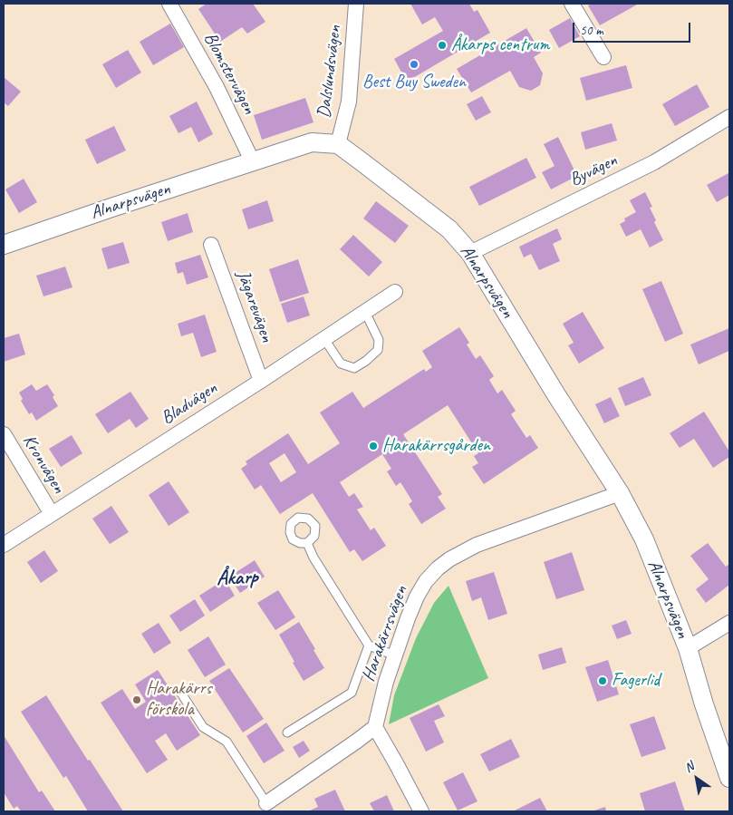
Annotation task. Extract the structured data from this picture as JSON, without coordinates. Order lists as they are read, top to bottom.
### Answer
{
  "streets": {
    "street": [
      "Dalslundsvägen",
      "Blomstervägen",
      "Byvägen",
      "Alnarpsvägen",
      "Jägarevägen",
      "Bladvägen",
      "Kronvägen",
      "Harakärrsvägen"
    ]
  },
  "crossings": [
    ["Dalslundsvägen", "Alnarpsvägen"],
    ["Blomstervägen", "Alnarpsvägen"],
    ["Byvägen", "Alnarpsvägen"],
    ["Alnarpsvägen", "Harakärrsvägen"],
    ["Jägarevägen", "Bladvägen"],
    ["Bladvägen", "Kronvägen"]
  ],
  "districts": ["Åkarp"],
  "places": [
    "Åkarps centrum",
    "Best Buy Sweden",
    "Harakärrsgården",
    "Fagerlid",
    "Harakärrs förskola"
  ],
  "scale_bar": "50 m",
  "north": "top left"
}
